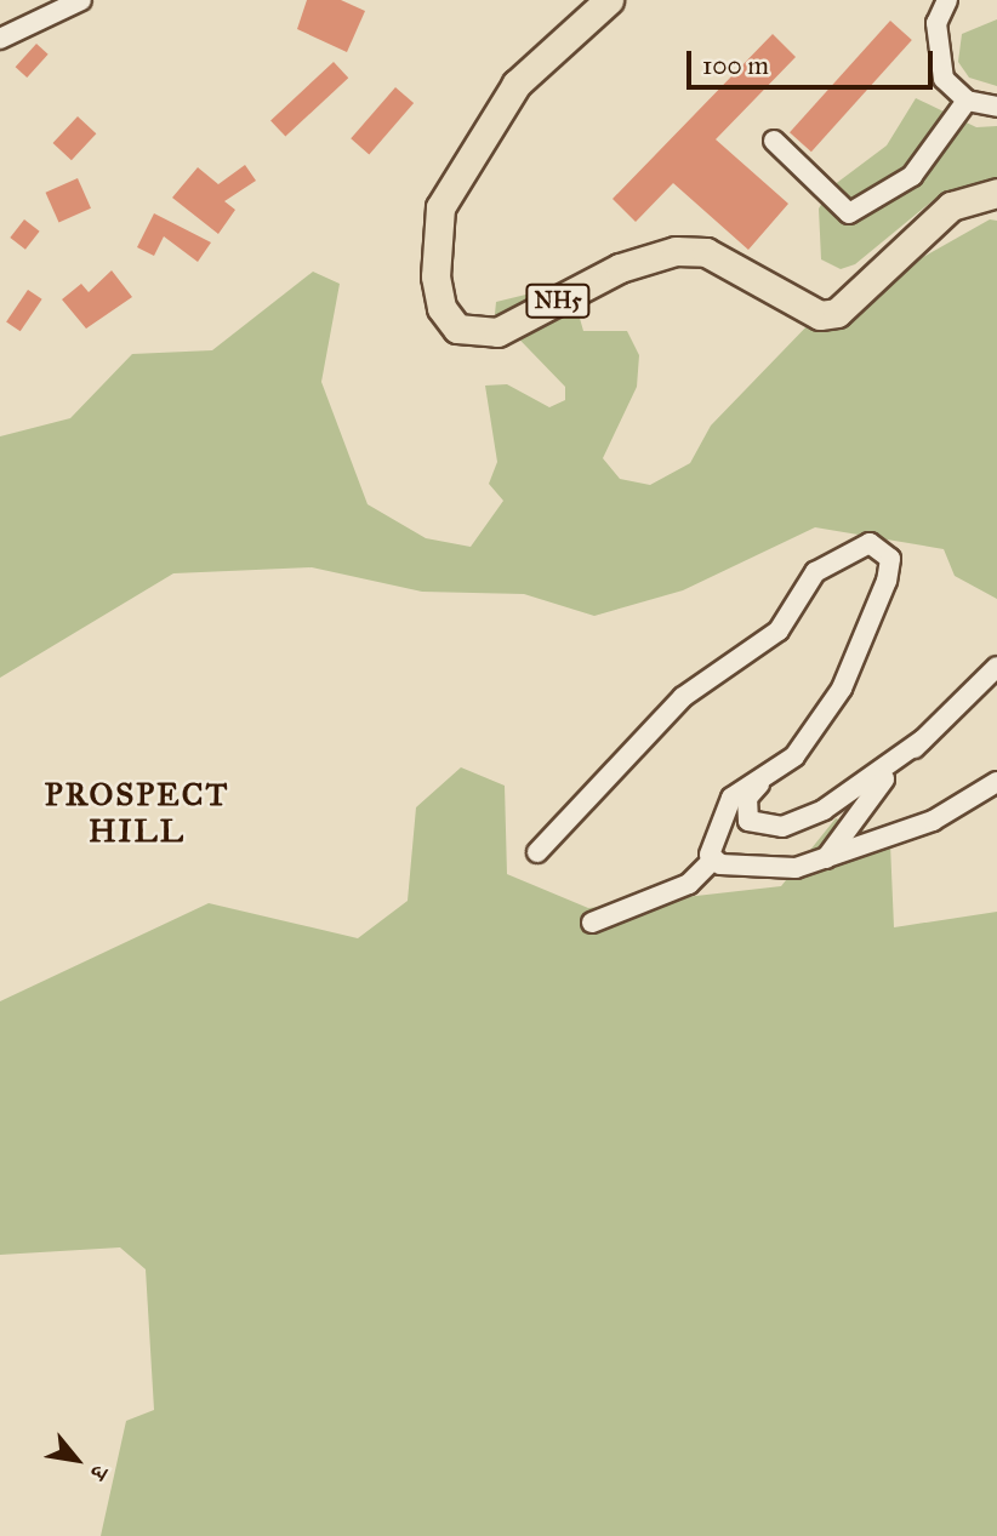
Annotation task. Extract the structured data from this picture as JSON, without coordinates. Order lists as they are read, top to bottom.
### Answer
{
  "streets": {
    "highway": ["NH5"]
  },
  "districts": ["PROSPECT HILL"],
  "scale_bar": "100 m",
  "north": "bottom right"
}
